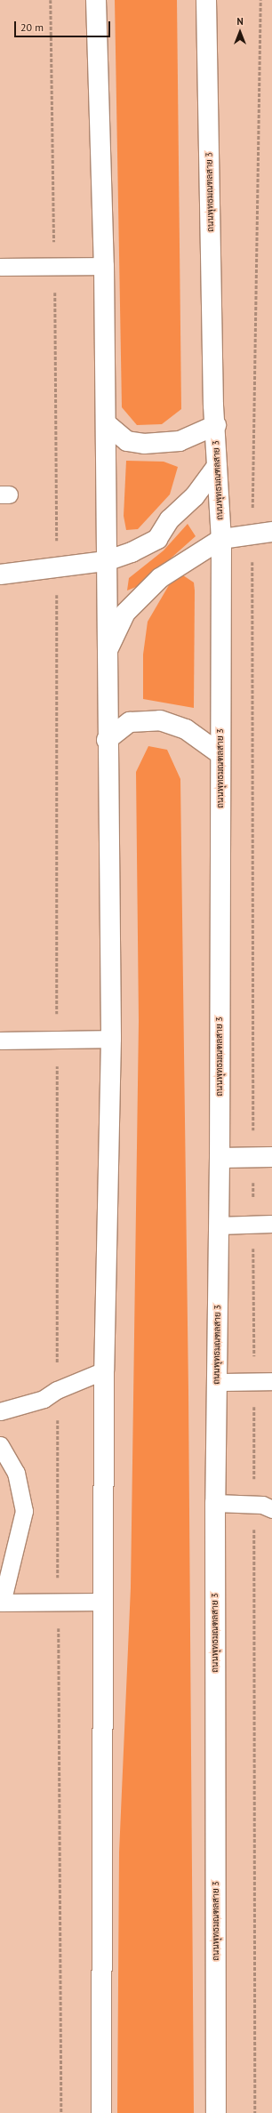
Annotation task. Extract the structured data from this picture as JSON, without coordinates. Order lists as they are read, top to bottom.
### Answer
{
  "streets": {
    "main road": ["ถนนพุทธมณฑลสาย 3"]
  },
  "scale_bar": "20 m",
  "north": "top"
}
